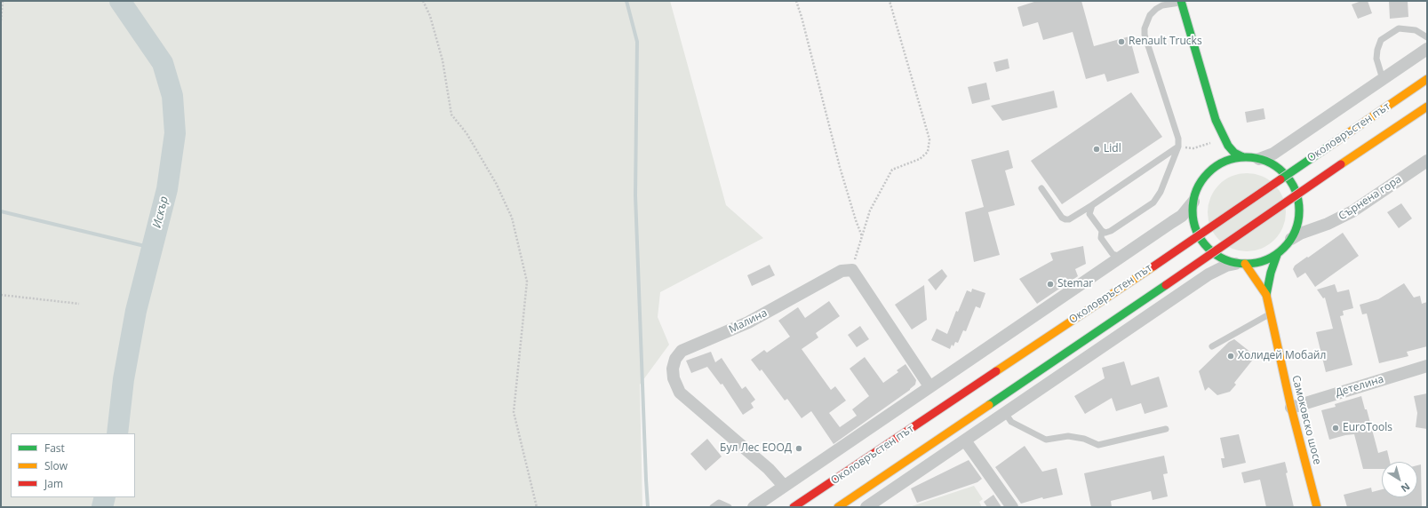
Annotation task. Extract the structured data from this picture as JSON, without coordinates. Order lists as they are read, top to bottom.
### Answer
{
  "streets": {
    "main road": ["Околовръстен път", "Самоковско шосе"],
    "street": ["Сърнена гора", "Малина", "Детелина"]
  },
  "crossings": [
    ["Сърнена гора", "Самоковско шосе"],
    ["Детелина", "Самоковско шосе"]
  ],
  "water": ["Искър"],
  "places": [
    "Renault Trucks",
    "Lidl",
    "Stemar",
    "Холидей Мобайл",
    "EuroTools",
    "Бул Лес ЕООД"
  ],
  "legend": ["Fast", "Slow", "Jam"],
  "north": "bottom right"
}
